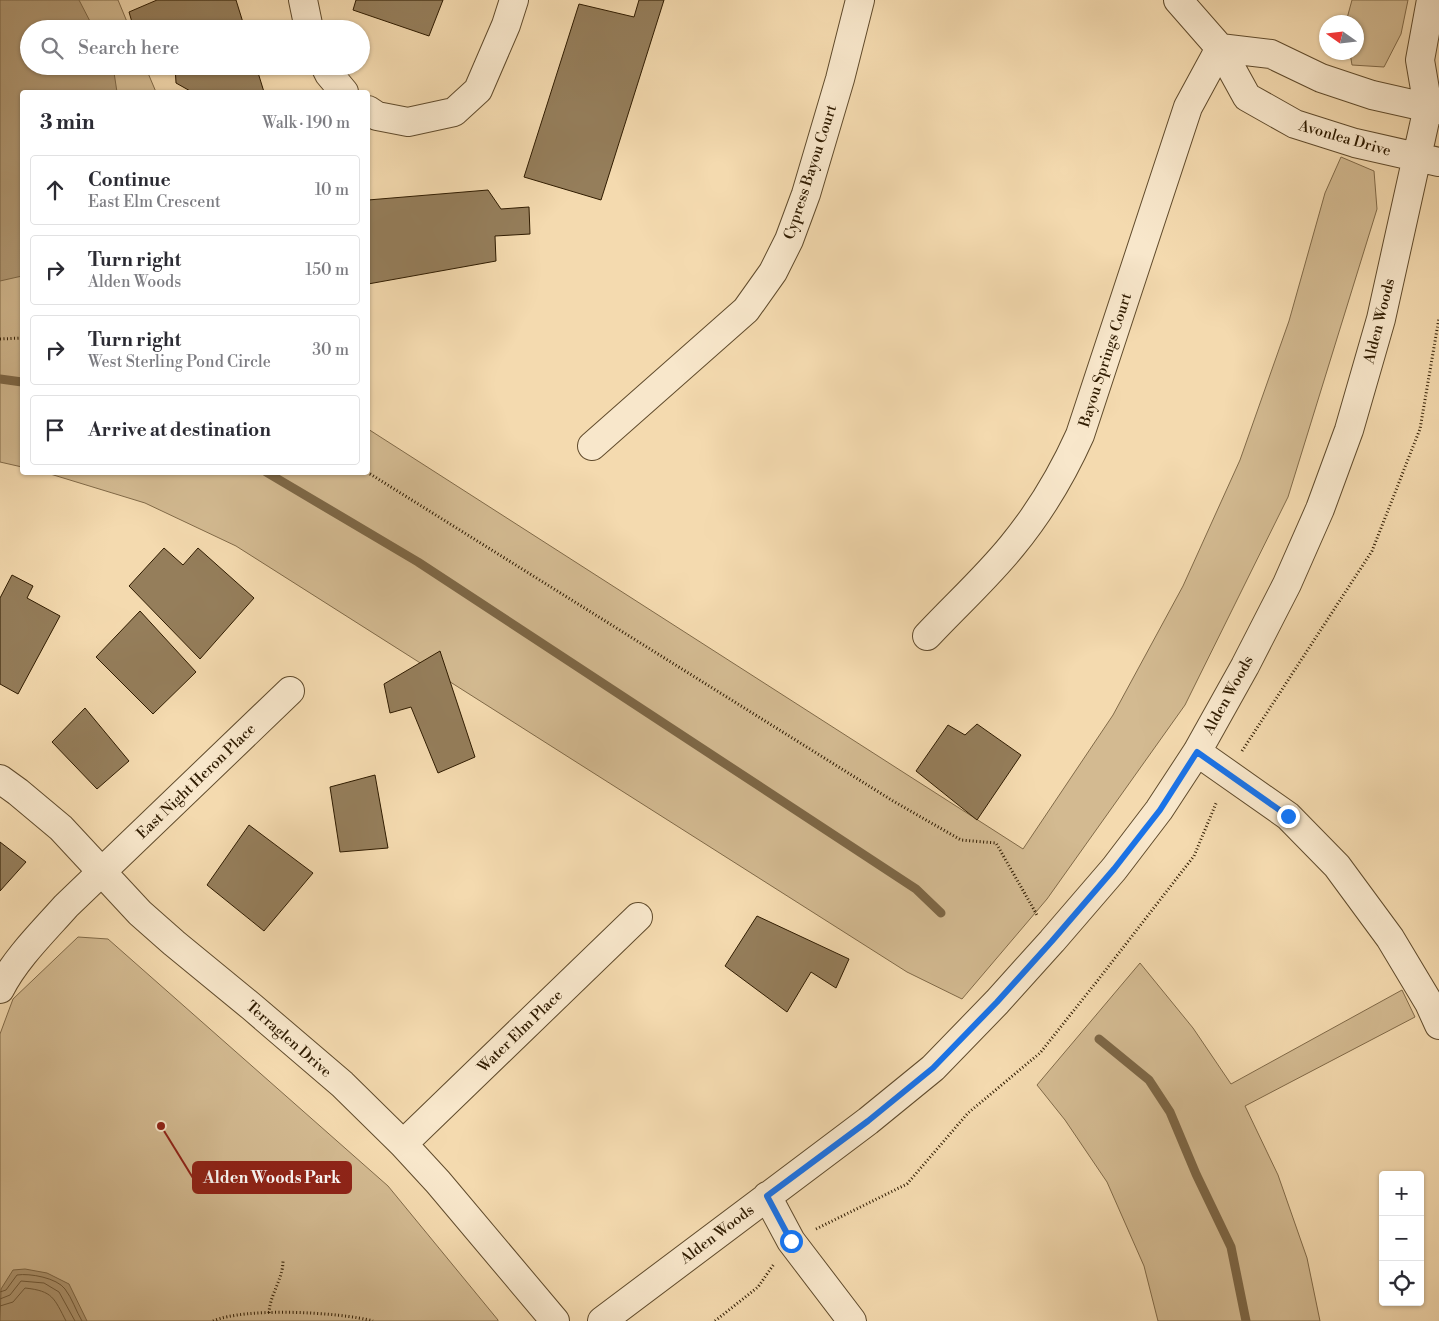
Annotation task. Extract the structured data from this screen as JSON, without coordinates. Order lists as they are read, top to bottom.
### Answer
{
  "streets": {
    "street": [
      "Avonlea Drive",
      "Cypress Bayou Court",
      "Alden Woods",
      "Bayou Springs Court",
      "East Night Heron Place",
      "Water Elm Place",
      "Terraglen Drive"
    ]
  },
  "crossings": [
    ["Avonlea Drive", "Alden Woods"],
    ["Avonlea Drive", "Bayou Springs Court"],
    ["East Night Heron Place", "Terraglen Drive"],
    ["Water Elm Place", "Terraglen Drive"]
  ],
  "places": ["Alden Woods Park"],
  "north": "left",
  "page": {
    "search": "Search here",
    "heading": ["3 min", "Walk · 190 m"],
    "list": [
      ["Continue", "East Elm Crescent", "10 m"],
      ["Turn right", "Alden Woods", "150 m"],
      ["Turn right", "West Sterling Pond Circle", "30 m"],
      "Arrive at destination"
    ],
    "map_buttons": ["+", "−"]
  }
}
